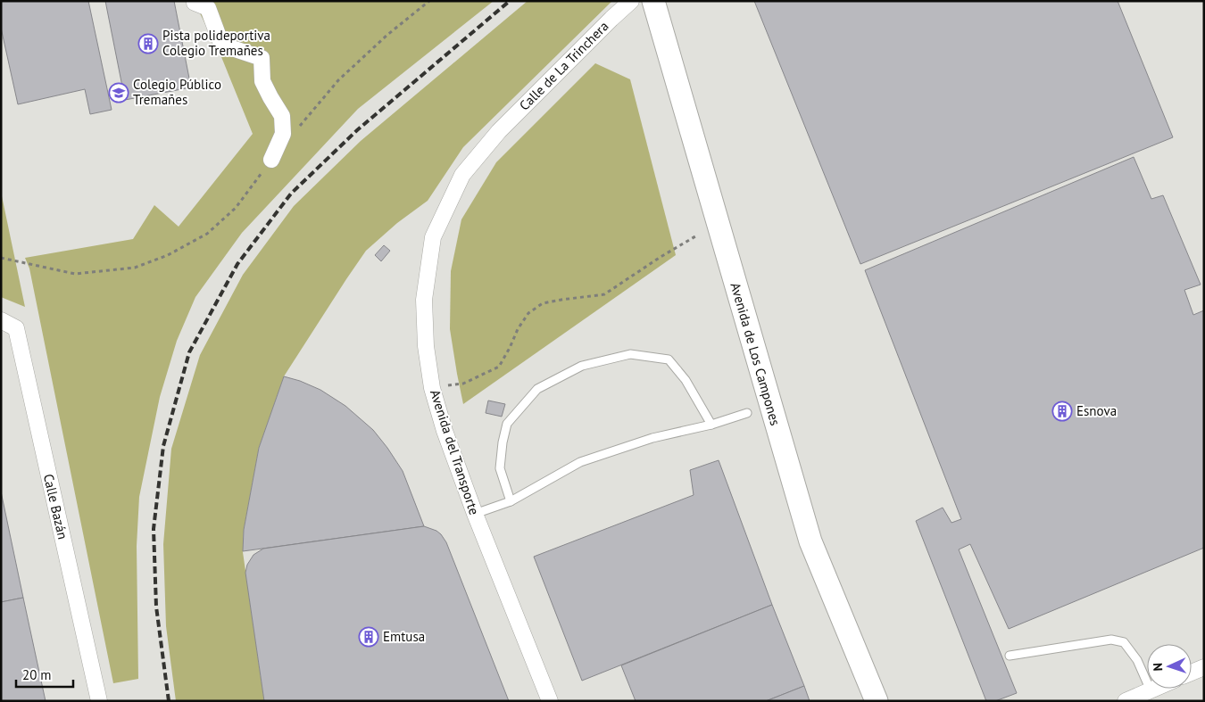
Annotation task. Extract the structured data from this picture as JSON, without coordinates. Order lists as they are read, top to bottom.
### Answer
{
  "streets": {
    "street": [
      "Calle de La Trinchera",
      "Avenida de Los Campones",
      "Avenida del Transporte",
      "Calle Bazán"
    ]
  },
  "crossings": [
    ["Calle de La Trinchera", "Avenida del Transporte"]
  ],
  "places": {
    "building": ["Pista polideportiva Colegio Tremañes", "Esnova", "Emtusa"],
    "school or university": ["Colegio Público Tremañes"]
  },
  "scale_bar": "20 m",
  "north": "left"
}
